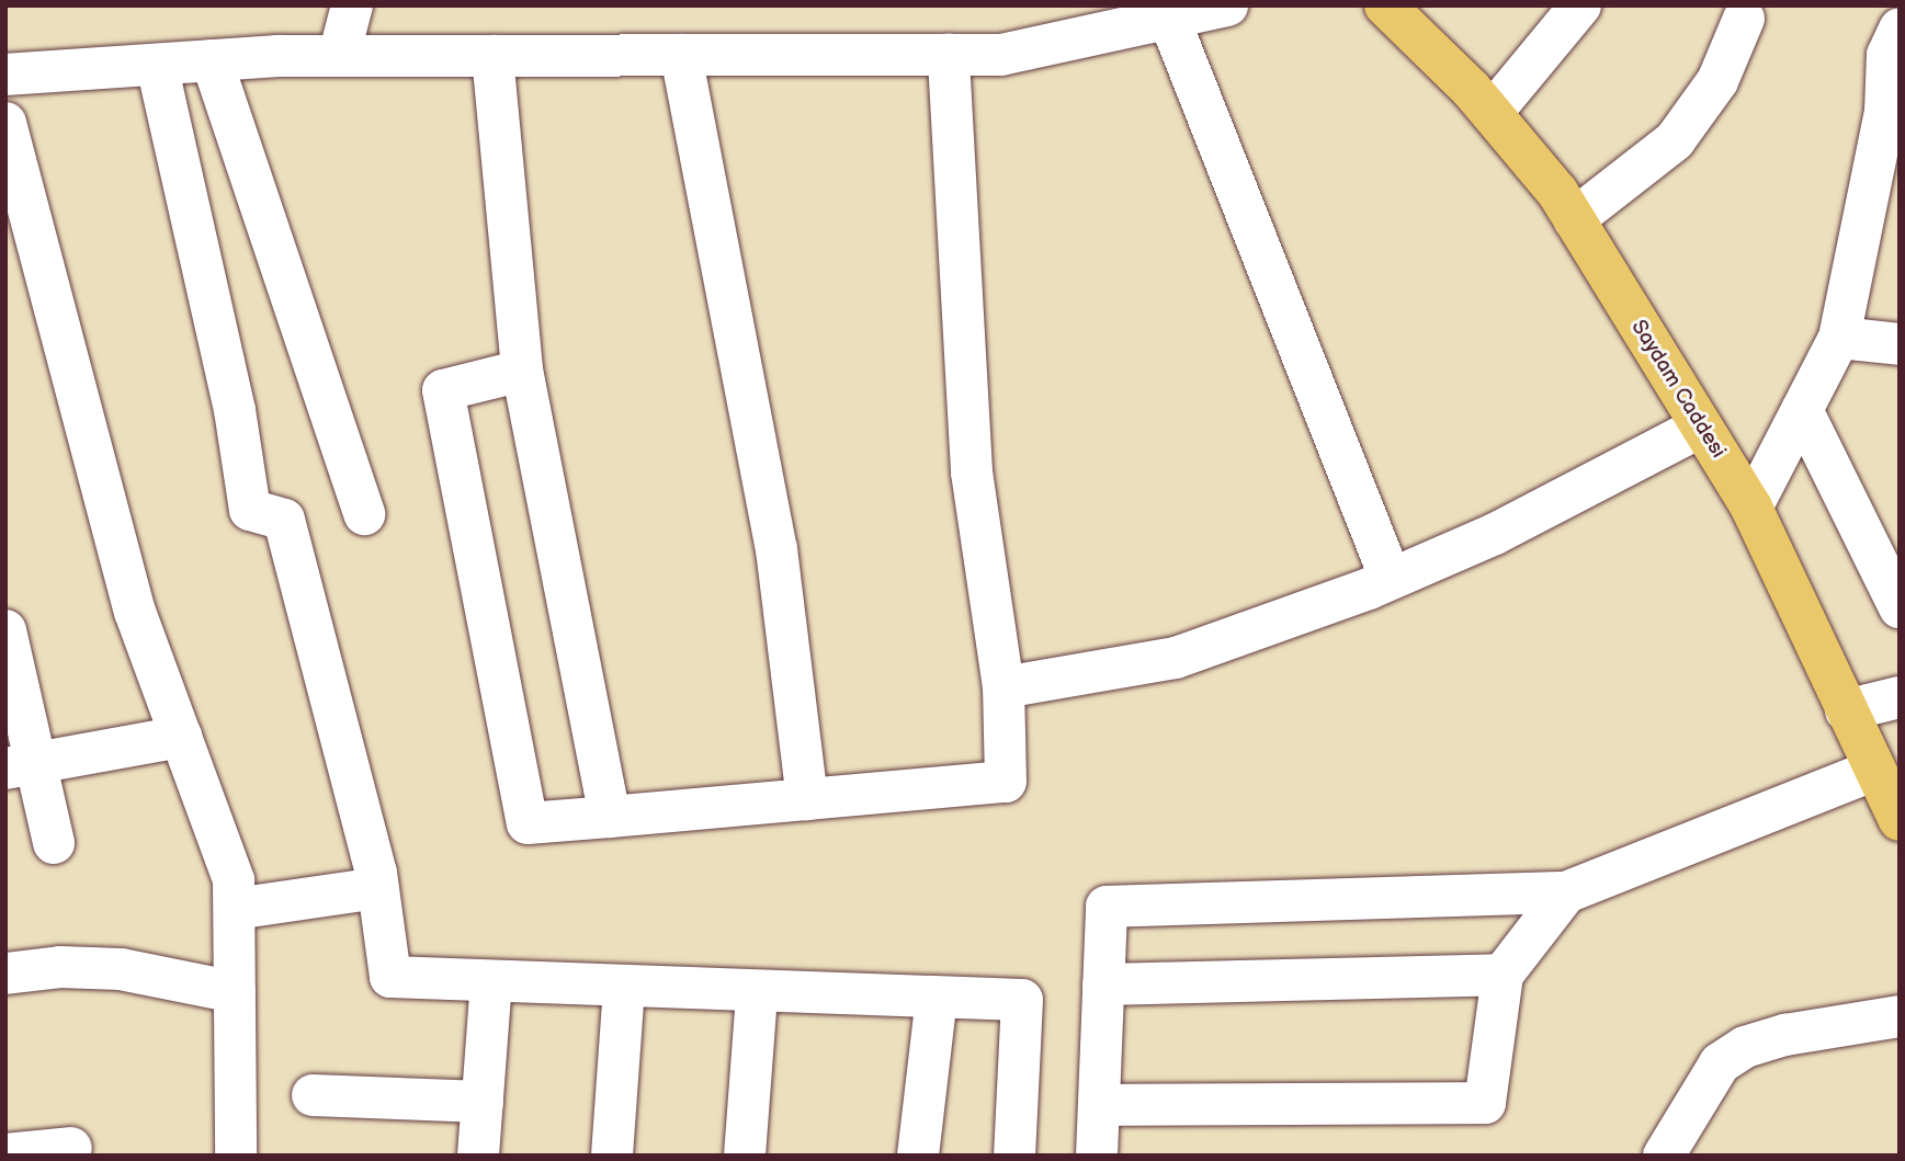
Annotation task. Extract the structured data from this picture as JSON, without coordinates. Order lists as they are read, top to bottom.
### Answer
{
  "streets": {
    "main road": ["Saydam Caddesi"]
  }
}
